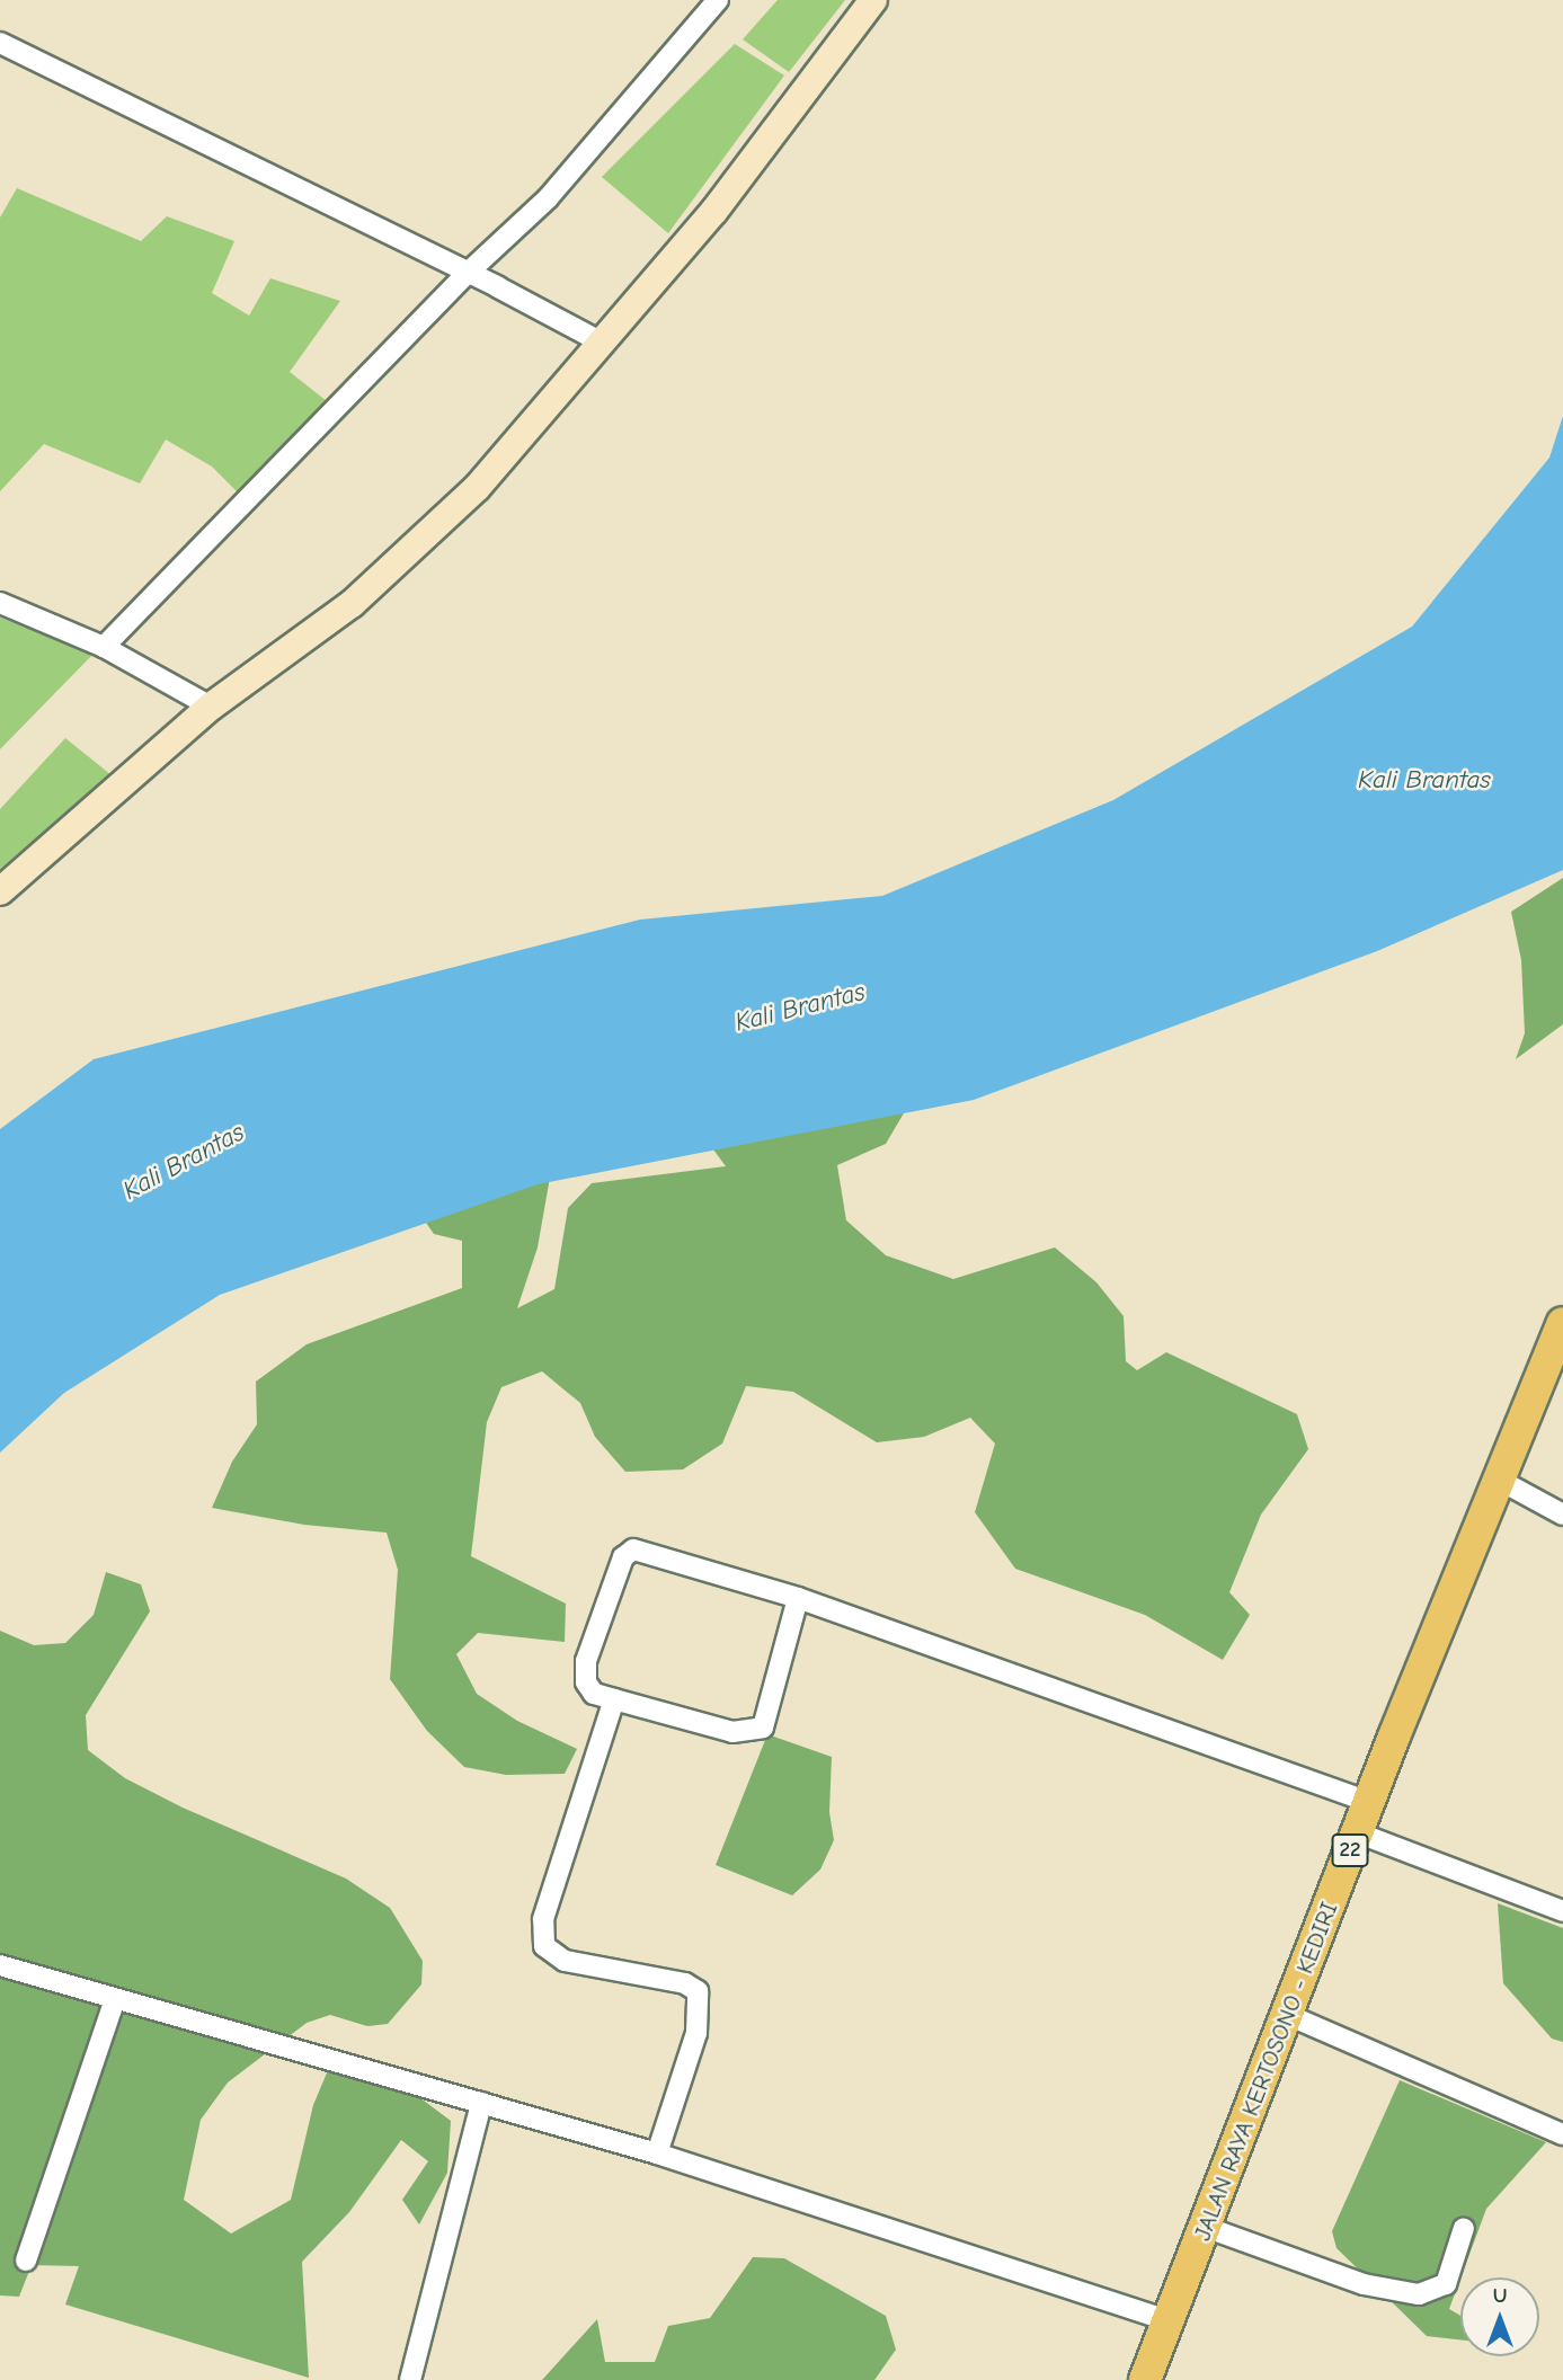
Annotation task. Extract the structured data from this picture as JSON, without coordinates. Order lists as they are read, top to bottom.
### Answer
{
  "streets": {
    "highway": ["22", "JALAN RAYA KERTOSONO - KEDIRI"]
  },
  "water": ["Kali Brantas"],
  "north": "top"
}
